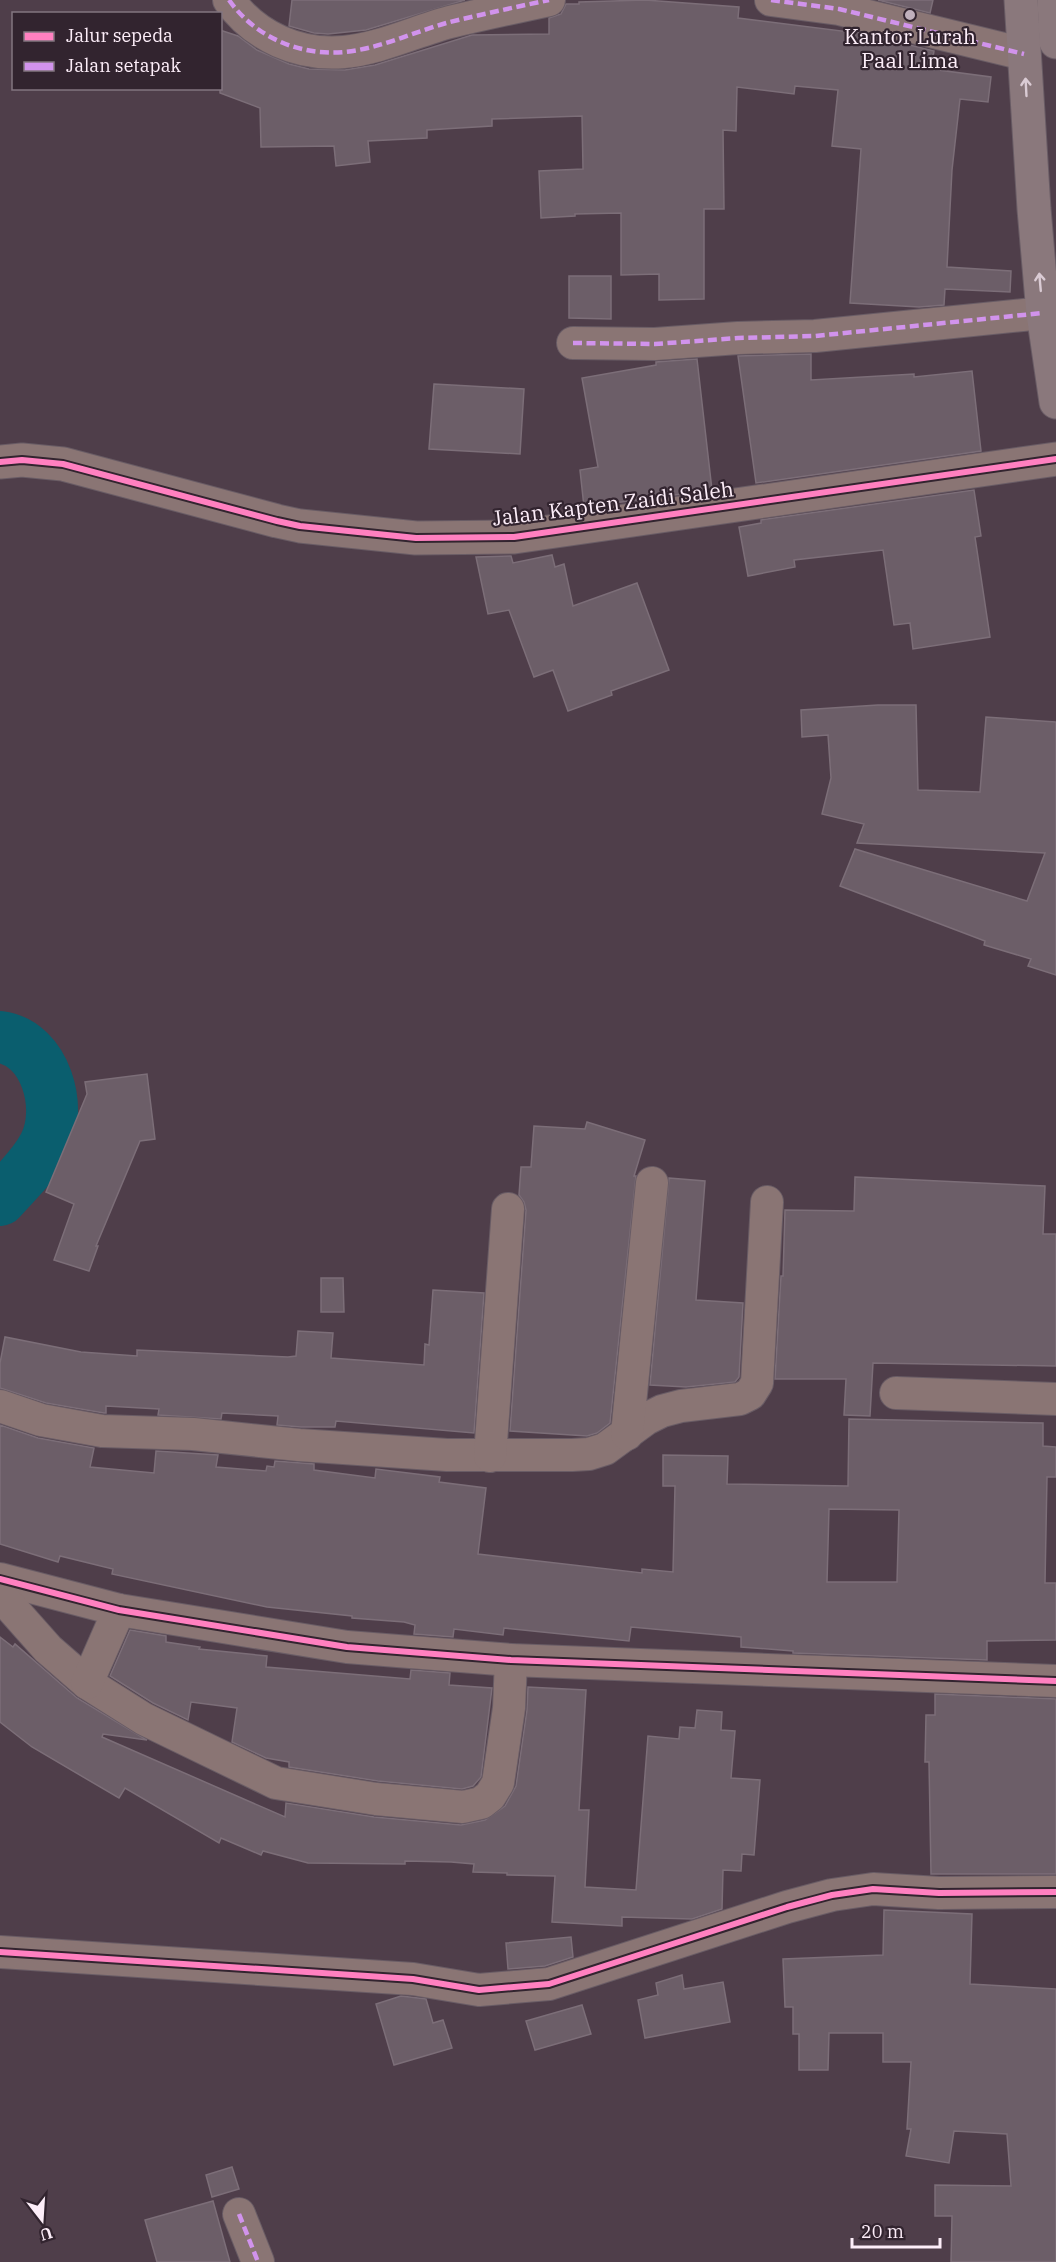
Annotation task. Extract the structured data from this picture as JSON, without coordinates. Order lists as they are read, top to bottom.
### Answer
{
  "streets": {
    "street": ["Jalan Kapten Zaidi Saleh"]
  },
  "places": ["Kantor Lurah Paal Lima"],
  "legend": ["Jalur sepeda", "Jalan setapak"],
  "scale_bar": "20 m",
  "north": "bottom"
}
